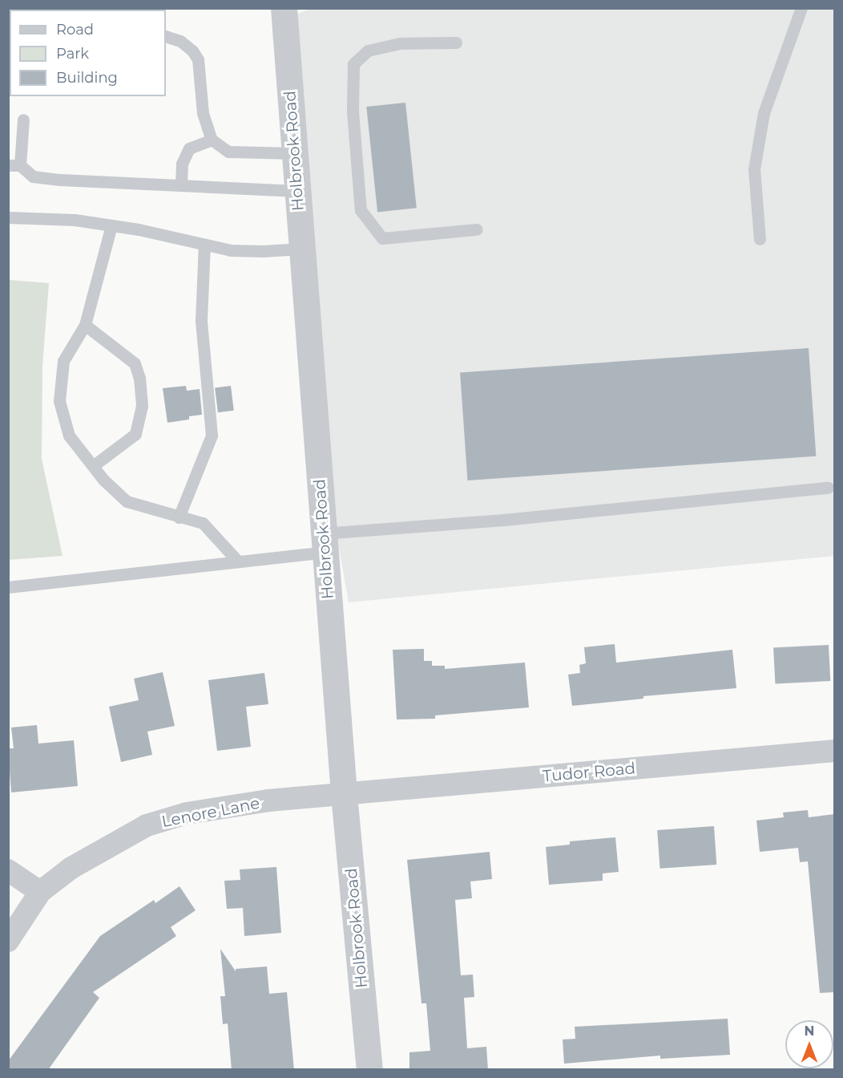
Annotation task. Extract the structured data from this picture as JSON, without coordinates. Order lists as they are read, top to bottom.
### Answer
{
  "streets": {
    "street": ["Holbrook Road", "Tudor Road", "Lenore Lane"]
  },
  "crossings": [
    ["Holbrook Road", "Tudor Road"],
    ["Holbrook Road", "Lenore Lane"],
    ["Tudor Road", "Lenore Lane"]
  ],
  "legend": ["Road", "Park", "Building"],
  "north": "top"
}
